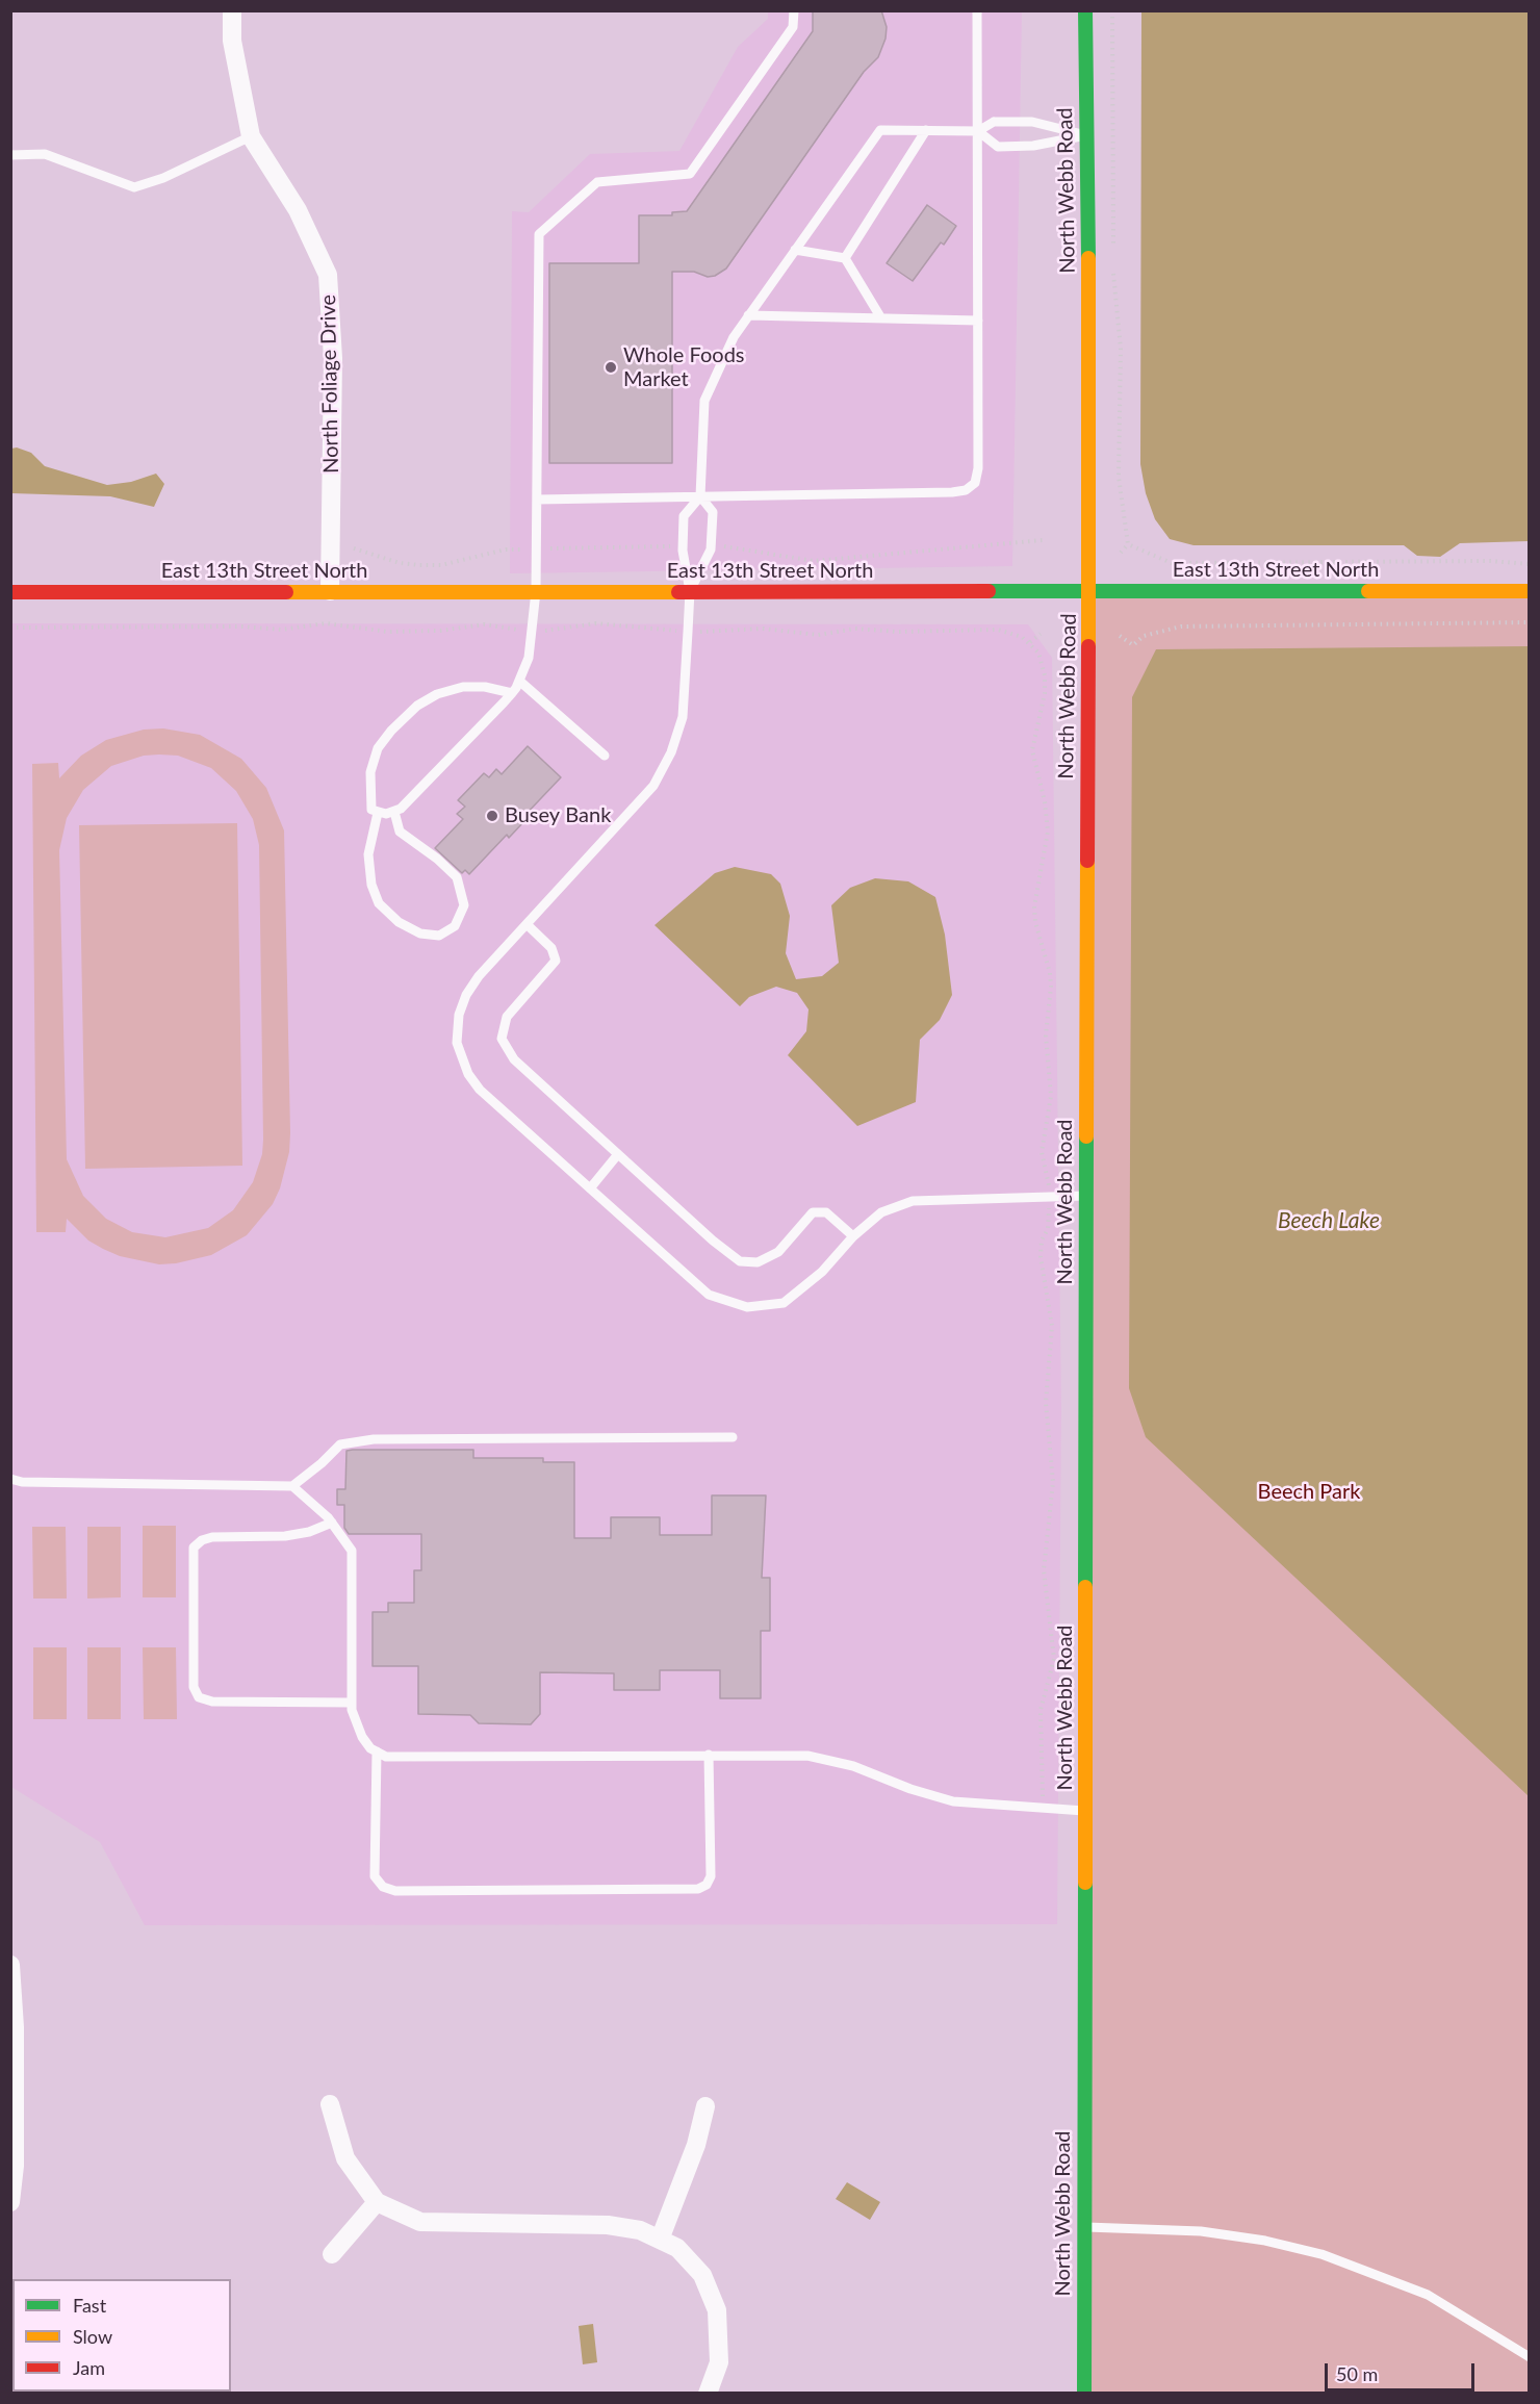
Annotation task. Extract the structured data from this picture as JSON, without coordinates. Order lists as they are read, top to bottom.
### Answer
{
  "streets": {
    "main road": ["North Webb Road", "East 13th Street North"],
    "street": ["North Foliage Drive"]
  },
  "crossings": [
    ["North Webb Road", "East 13th Street North"],
    ["North Foliage Drive", "East 13th Street North"]
  ],
  "water": ["Beech Lake"],
  "parks": ["Beech Park"],
  "places": ["Whole Foods Market", "Busey Bank"],
  "legend": ["Fast", "Slow", "Jam"],
  "scale_bar": "50 m"
}
